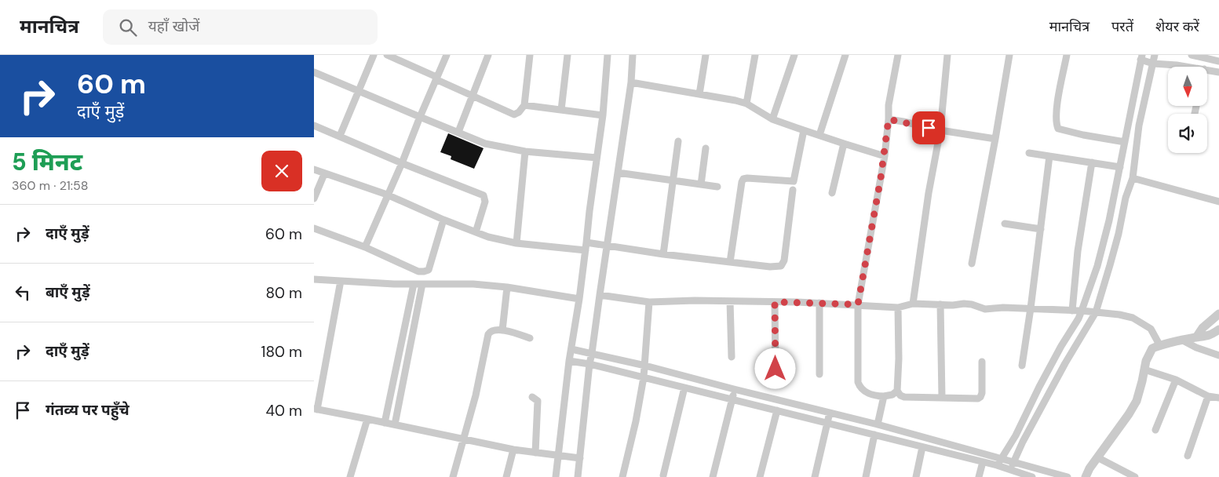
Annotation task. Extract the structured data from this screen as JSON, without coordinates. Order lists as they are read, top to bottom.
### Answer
{
  "north": "bottom",
  "page": {
    "header": "मानचित्र",
    "search": "यहाँ खोजें",
    "nav": ["मानचित्र", "परतें", "शेयर करें"],
    "turn": ["60 m", "दाएँ मुड़ें"],
    "heading": ["5 मिनट", "360 m · 21:58"],
    "list": [
      {
        "name": "दाएँ मुड़ें",
        "value": "60 m"
      },
      {
        "name": "बाएँ मुड़ें",
        "value": "80 m"
      },
      {
        "name": "दाएँ मुड़ें",
        "value": "180 m"
      },
      {
        "name": "गंतव्य पर पहुँचे",
        "value": "40 m"
      }
    ]
  }
}
